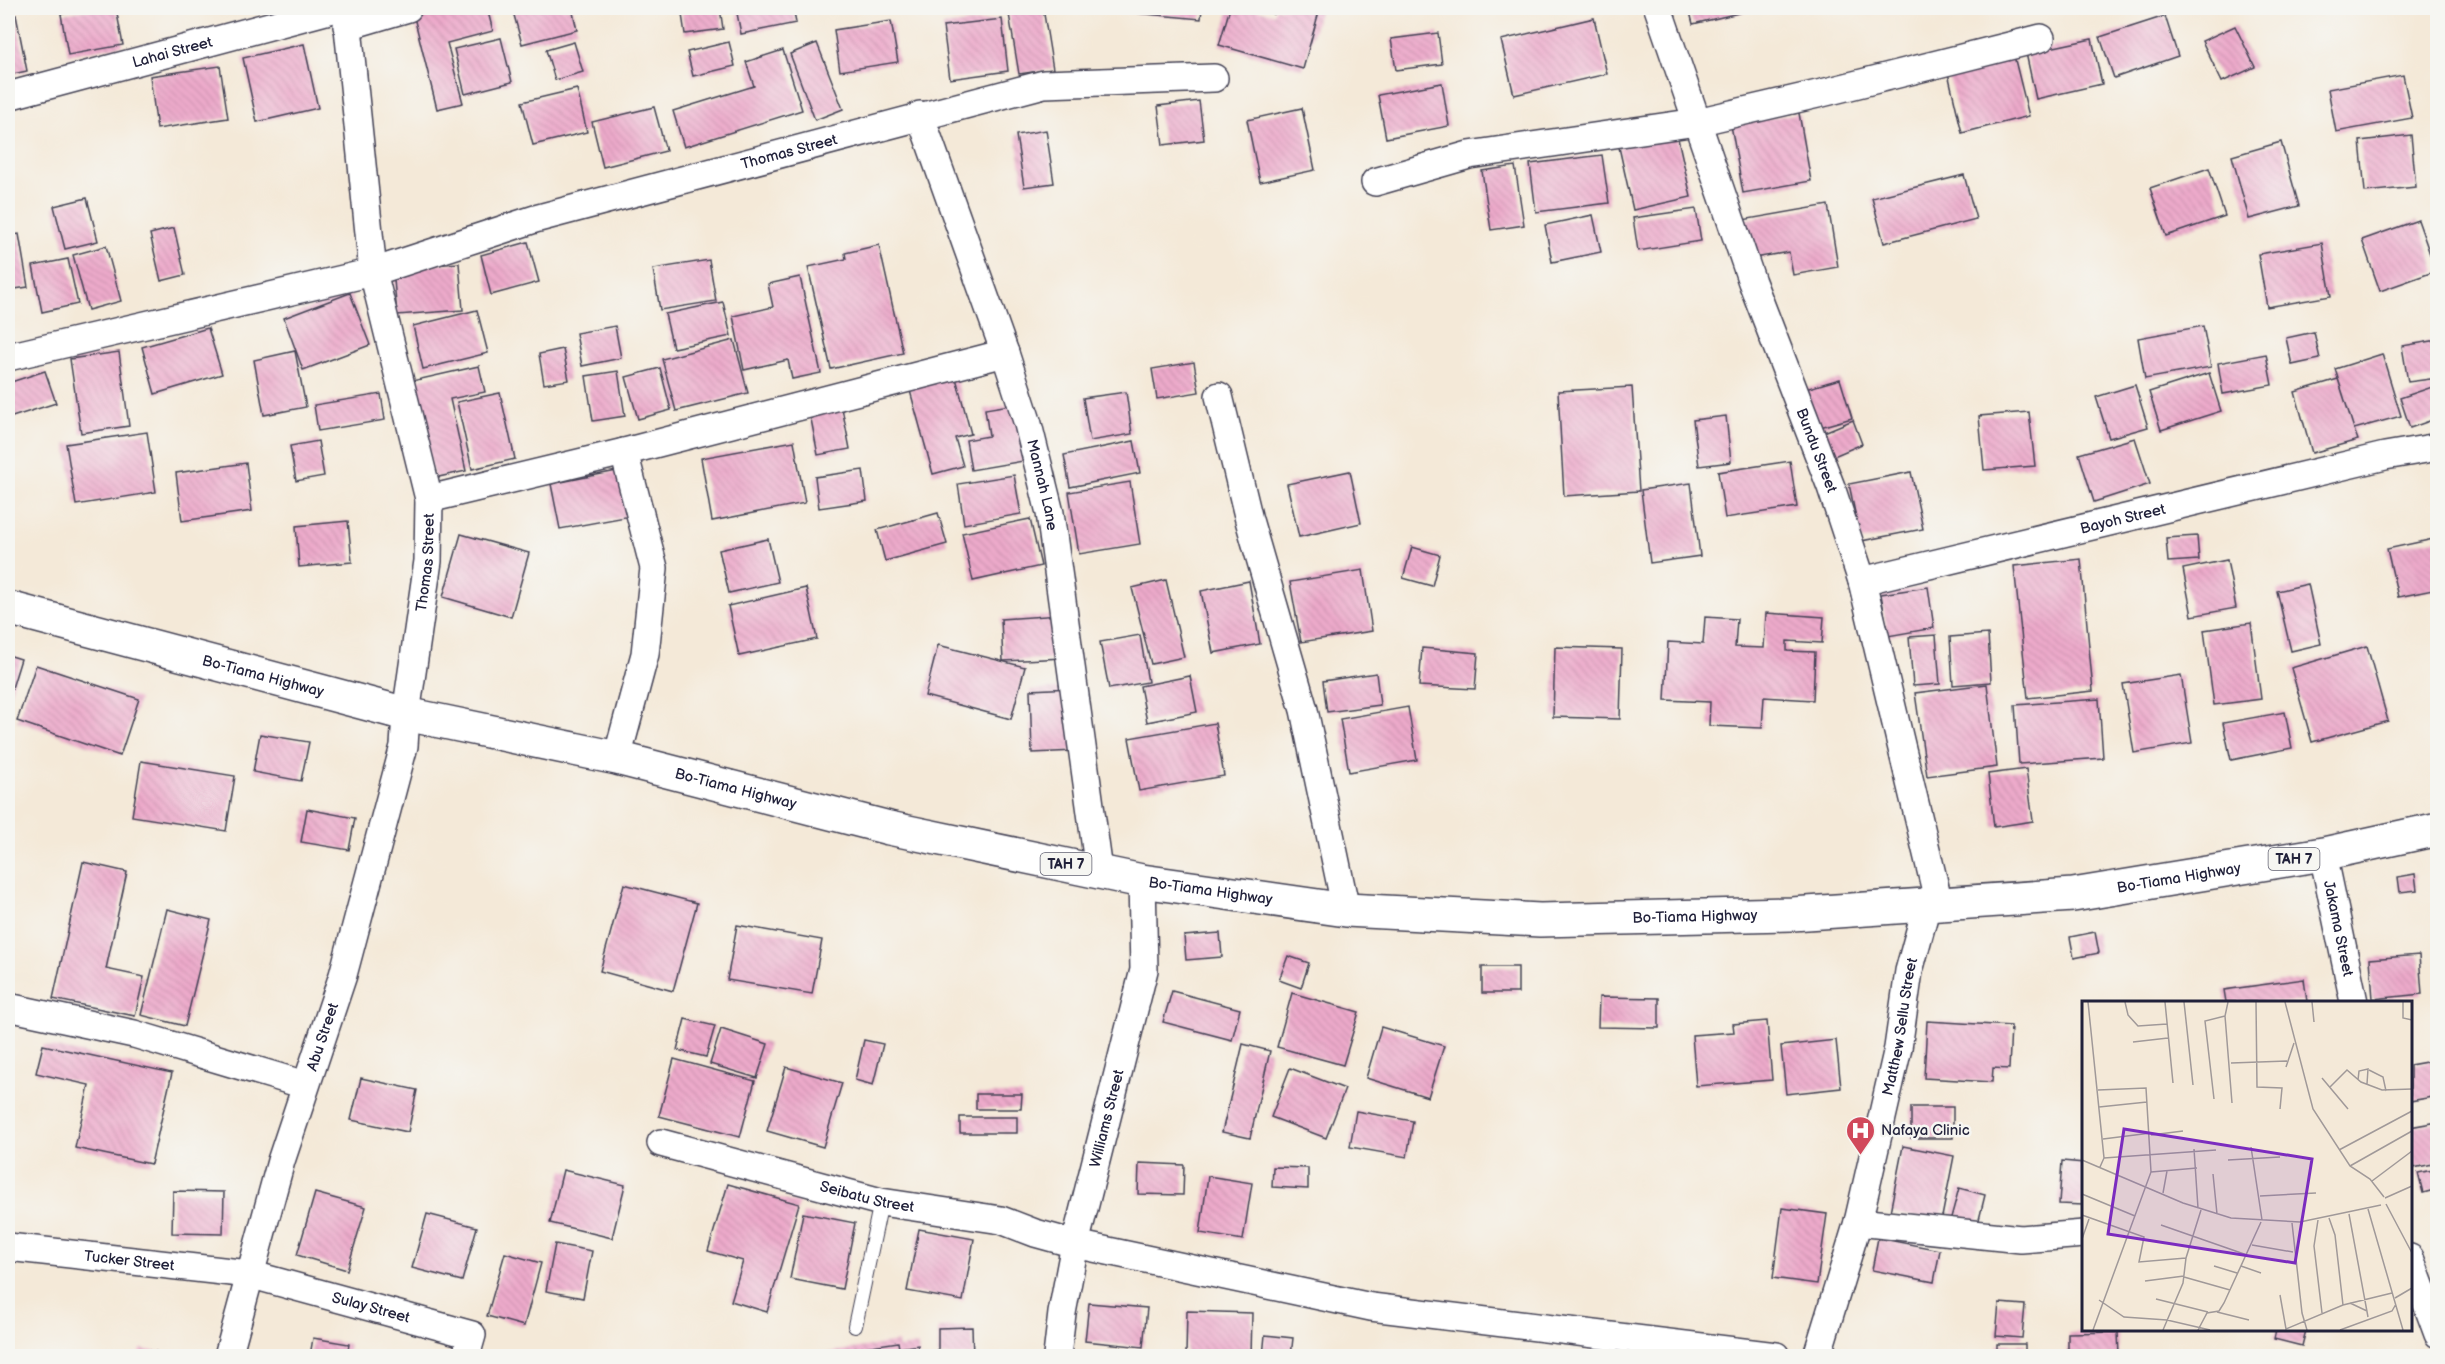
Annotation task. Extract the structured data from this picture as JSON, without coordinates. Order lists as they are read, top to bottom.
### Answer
{
  "streets": {
    "highway": ["Bo-Tiama Highway", "TAH 7"],
    "street": [
      "Lahai Street",
      "Thomas Street",
      "Bundu Street",
      "Mannah Lane",
      "Bayoh Street",
      "Jakama Street",
      "Matthew Sellu Street",
      "Abu Street",
      "Williams Street",
      "Seibatu Street",
      "Tucker Street",
      "Sulay Street"
    ]
  },
  "crossings": [
    ["Lahai Street", "Thomas Street"],
    ["Thomas Street", "Mannah Lane"],
    ["Thomas Street", "Bo-Tiama Highway"],
    ["Thomas Street", "Abu Street"],
    ["Bundu Street", "Bayoh Street"],
    ["Bundu Street", "Bo-Tiama Highway"],
    ["Bundu Street", "Matthew Sellu Street"],
    ["Mannah Lane", "Bo-Tiama Highway"],
    ["Bo-Tiama Highway", "Jakama Street"],
    ["Bo-Tiama Highway", "Matthew Sellu Street"],
    ["Bo-Tiama Highway", "Abu Street"],
    ["Bo-Tiama Highway", "Williams Street"],
    ["Abu Street", "Tucker Street"],
    ["Abu Street", "Sulay Street"],
    ["Williams Street", "Seibatu Street"],
    ["Tucker Street", "Sulay Street"]
  ],
  "places": {
    "hospital": ["Nafaya Clinic"]
  }
}
